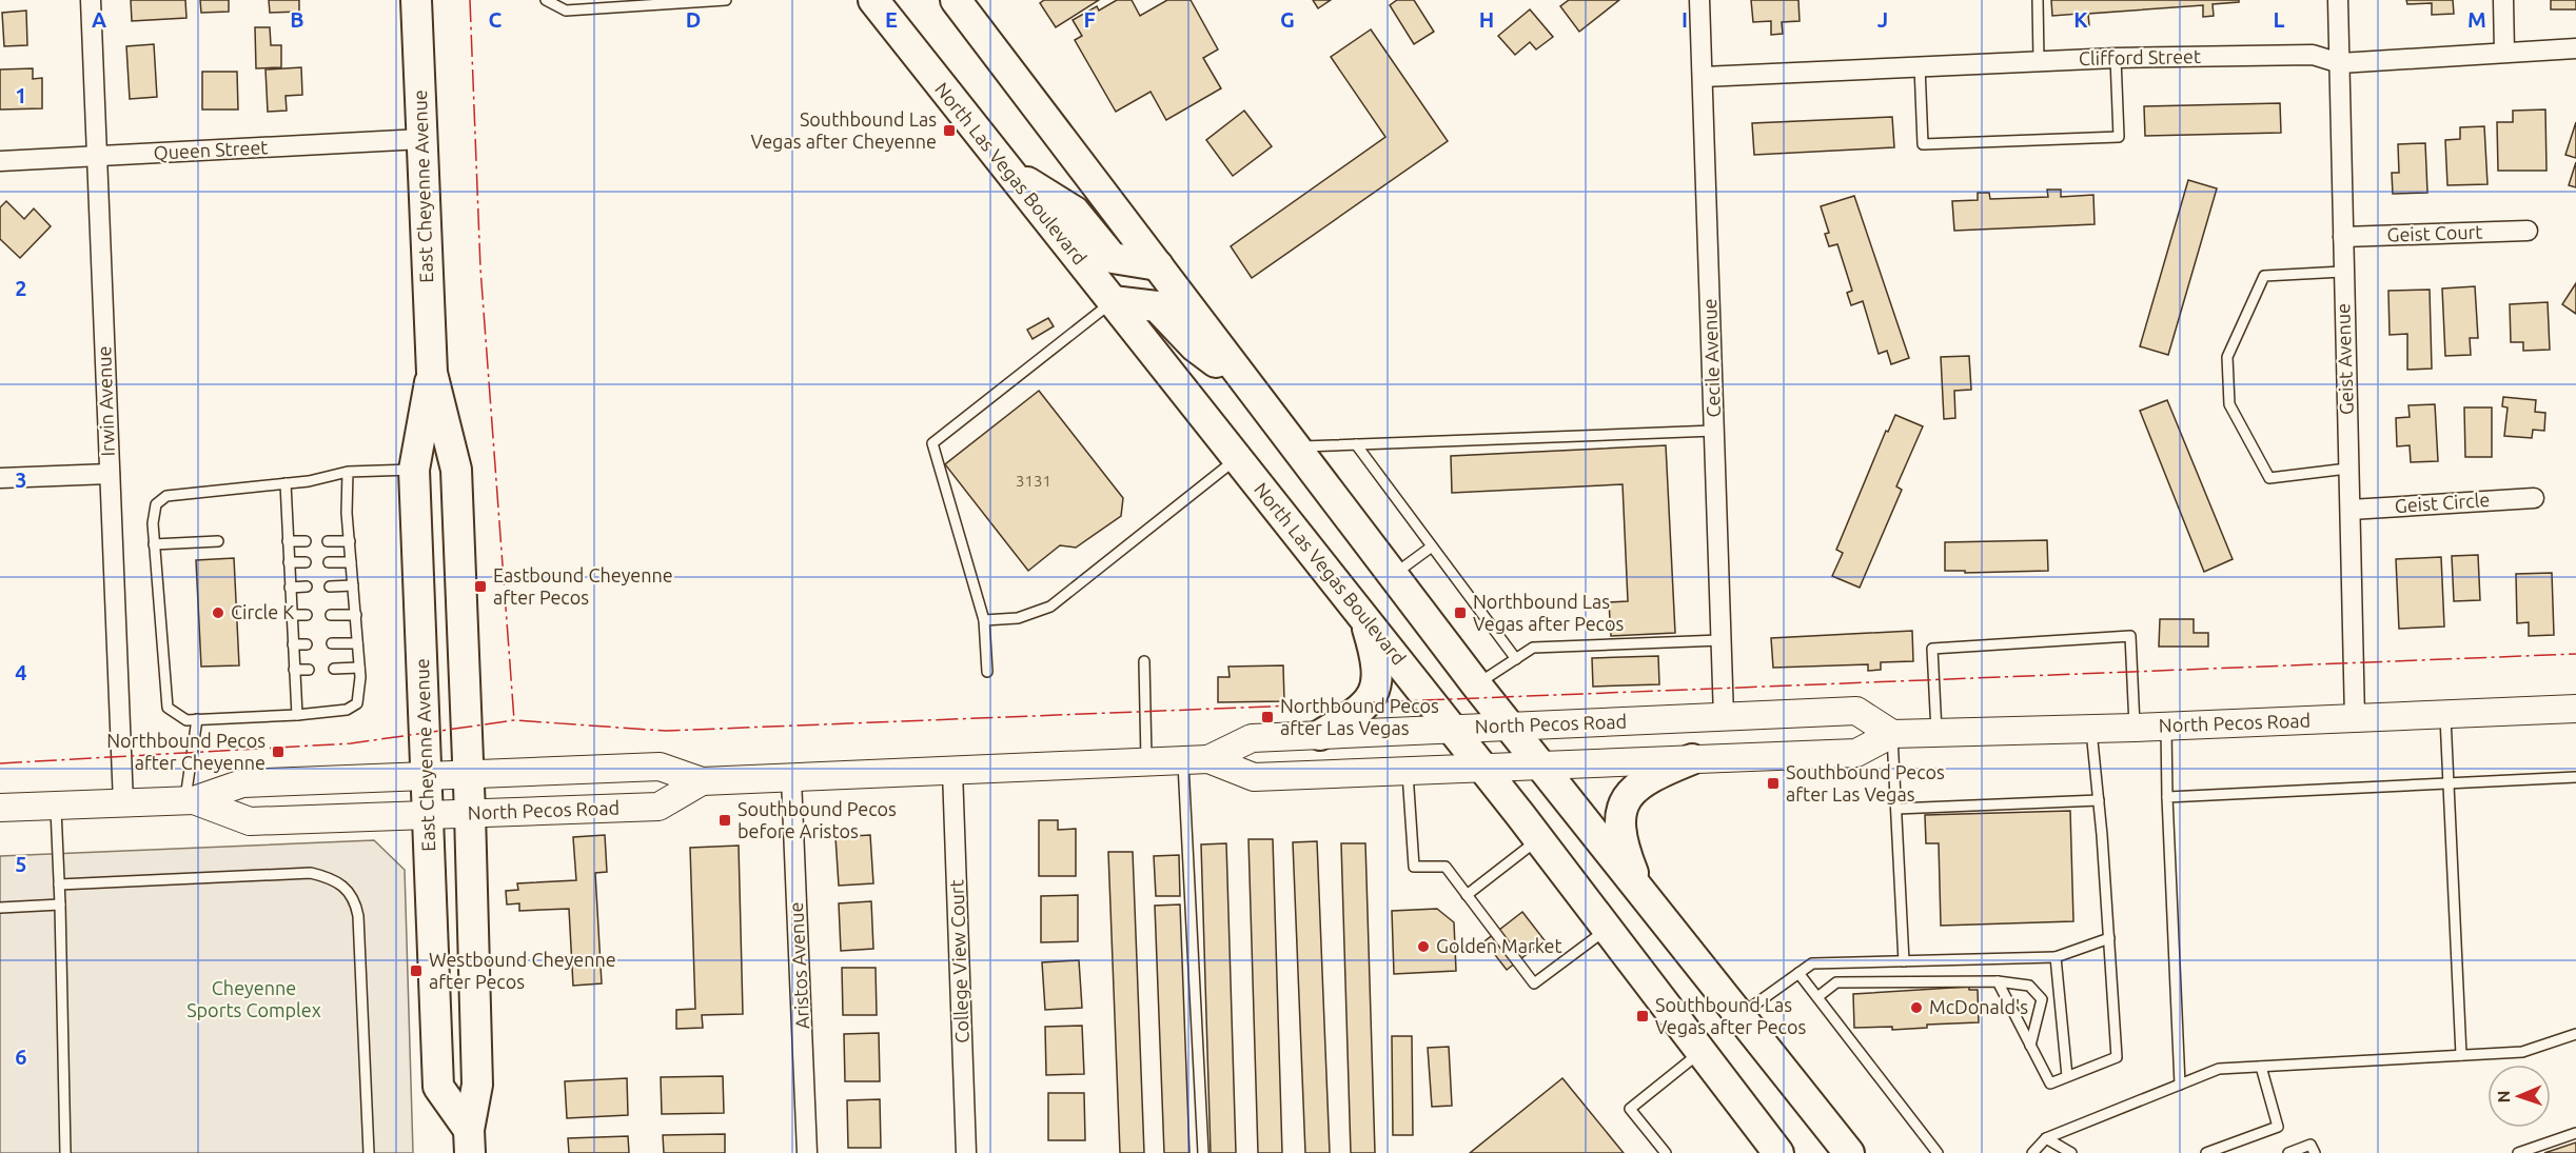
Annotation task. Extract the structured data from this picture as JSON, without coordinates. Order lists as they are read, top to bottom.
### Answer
{
  "streets": {
    "main road": ["North Las Vegas Boulevard", "East Cheyenne Avenue", "North Pecos Road"],
    "street": [
      "Clifford Street",
      "Queen Street",
      "Geist Court",
      "Cecile Avenue",
      "Geist Avenue",
      "Irwin Avenue",
      "Geist Circle",
      "College View Court",
      "Aristos Avenue"
    ]
  },
  "crossings": [
    ["Clifford Street", "Cecile Avenue"],
    ["Clifford Street", "Geist Avenue"],
    ["Queen Street", "East Cheyenne Avenue"],
    ["Queen Street", "Irwin Avenue"],
    ["North Las Vegas Boulevard", "North Pecos Road"],
    ["East Cheyenne Avenue", "North Pecos Road"],
    ["Geist Court", "Geist Avenue"],
    ["Cecile Avenue", "North Pecos Road"],
    ["Geist Avenue", "Geist Circle"],
    ["Geist Avenue", "North Pecos Road"],
    ["Irwin Avenue", "North Pecos Road"],
    ["North Pecos Road", "College View Court"],
    ["North Pecos Road", "Aristos Avenue"]
  ],
  "parks": ["Cheyenne Sports Complex"],
  "places": {
    "transit": [
      "Southbound Las Vegas after Cheyenne",
      "Eastbound Cheyenne after Pecos",
      "Northbound Las Vegas after Pecos",
      "Northbound Pecos after Las Vegas",
      "Northbound Pecos after Cheyenne",
      "Southbound Pecos after Las Vegas",
      "Southbound Pecos before Aristos",
      "Westbound Cheyenne after Pecos",
      "Southbound Las Vegas after Pecos"
    ],
    "other": ["Circle K", "Golden Market", "McDonald's"]
  },
  "house_numbers": ["3131"],
  "north": "left",
  "grid": {
    "columns": [
      "A",
      "B",
      "C",
      "D",
      "E",
      "F",
      "G",
      "H",
      "I",
      "J",
      "K",
      "L",
      "M"
    ],
    "rows": [
      "1",
      "2",
      "3",
      "4",
      "5",
      "6"
    ]
  }
}
